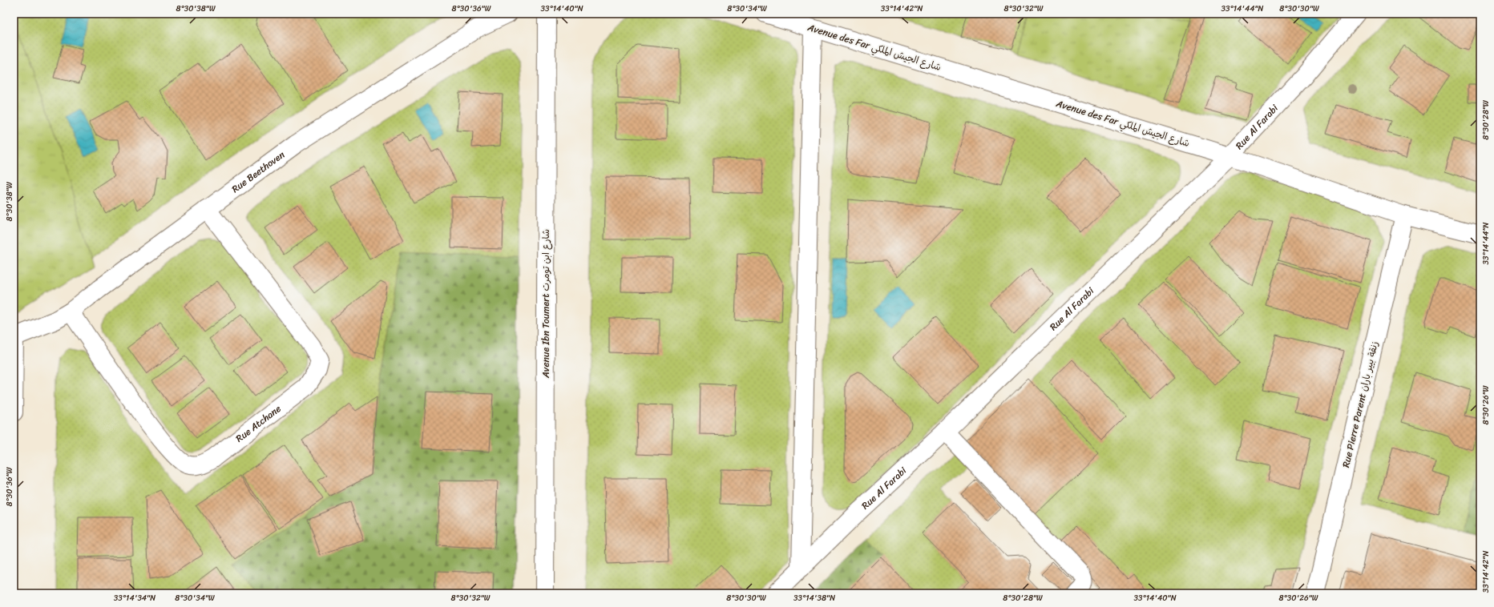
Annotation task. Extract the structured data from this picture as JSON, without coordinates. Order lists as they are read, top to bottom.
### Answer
{
  "streets": {
    "street": [
      "Avenue des Far شارع الجيش الملكي",
      "Rue Al Farabi",
      "Rue Beethoven",
      "Avenue Ibn Toumert شارع ابن تومرت",
      "Rue Pierre Parent زنقة بيير باران",
      "Rue Atchane"
    ]
  },
  "crossings": [
    ["Avenue des Far شارع الجيش الملكي", "Rue Al Farabi"],
    ["Avenue des Far شارع الجيش الملكي", "Rue Pierre Parent زنقة بيير باران"],
    ["Rue Beethoven", "Rue Atchane"]
  ],
  "coordinates": [
    "8°30'38\"W",
    "8°30'36\"W",
    "33°14'40\"N",
    "8°30'34\"W",
    "33°14'42\"N",
    "8°30'32\"W",
    "33°14'44\"N",
    "8°30'30\"W",
    "8°30'28\"W",
    "8°30'26\"W",
    "33°14'34\"N",
    "33°14'38\"N"
  ]
}
